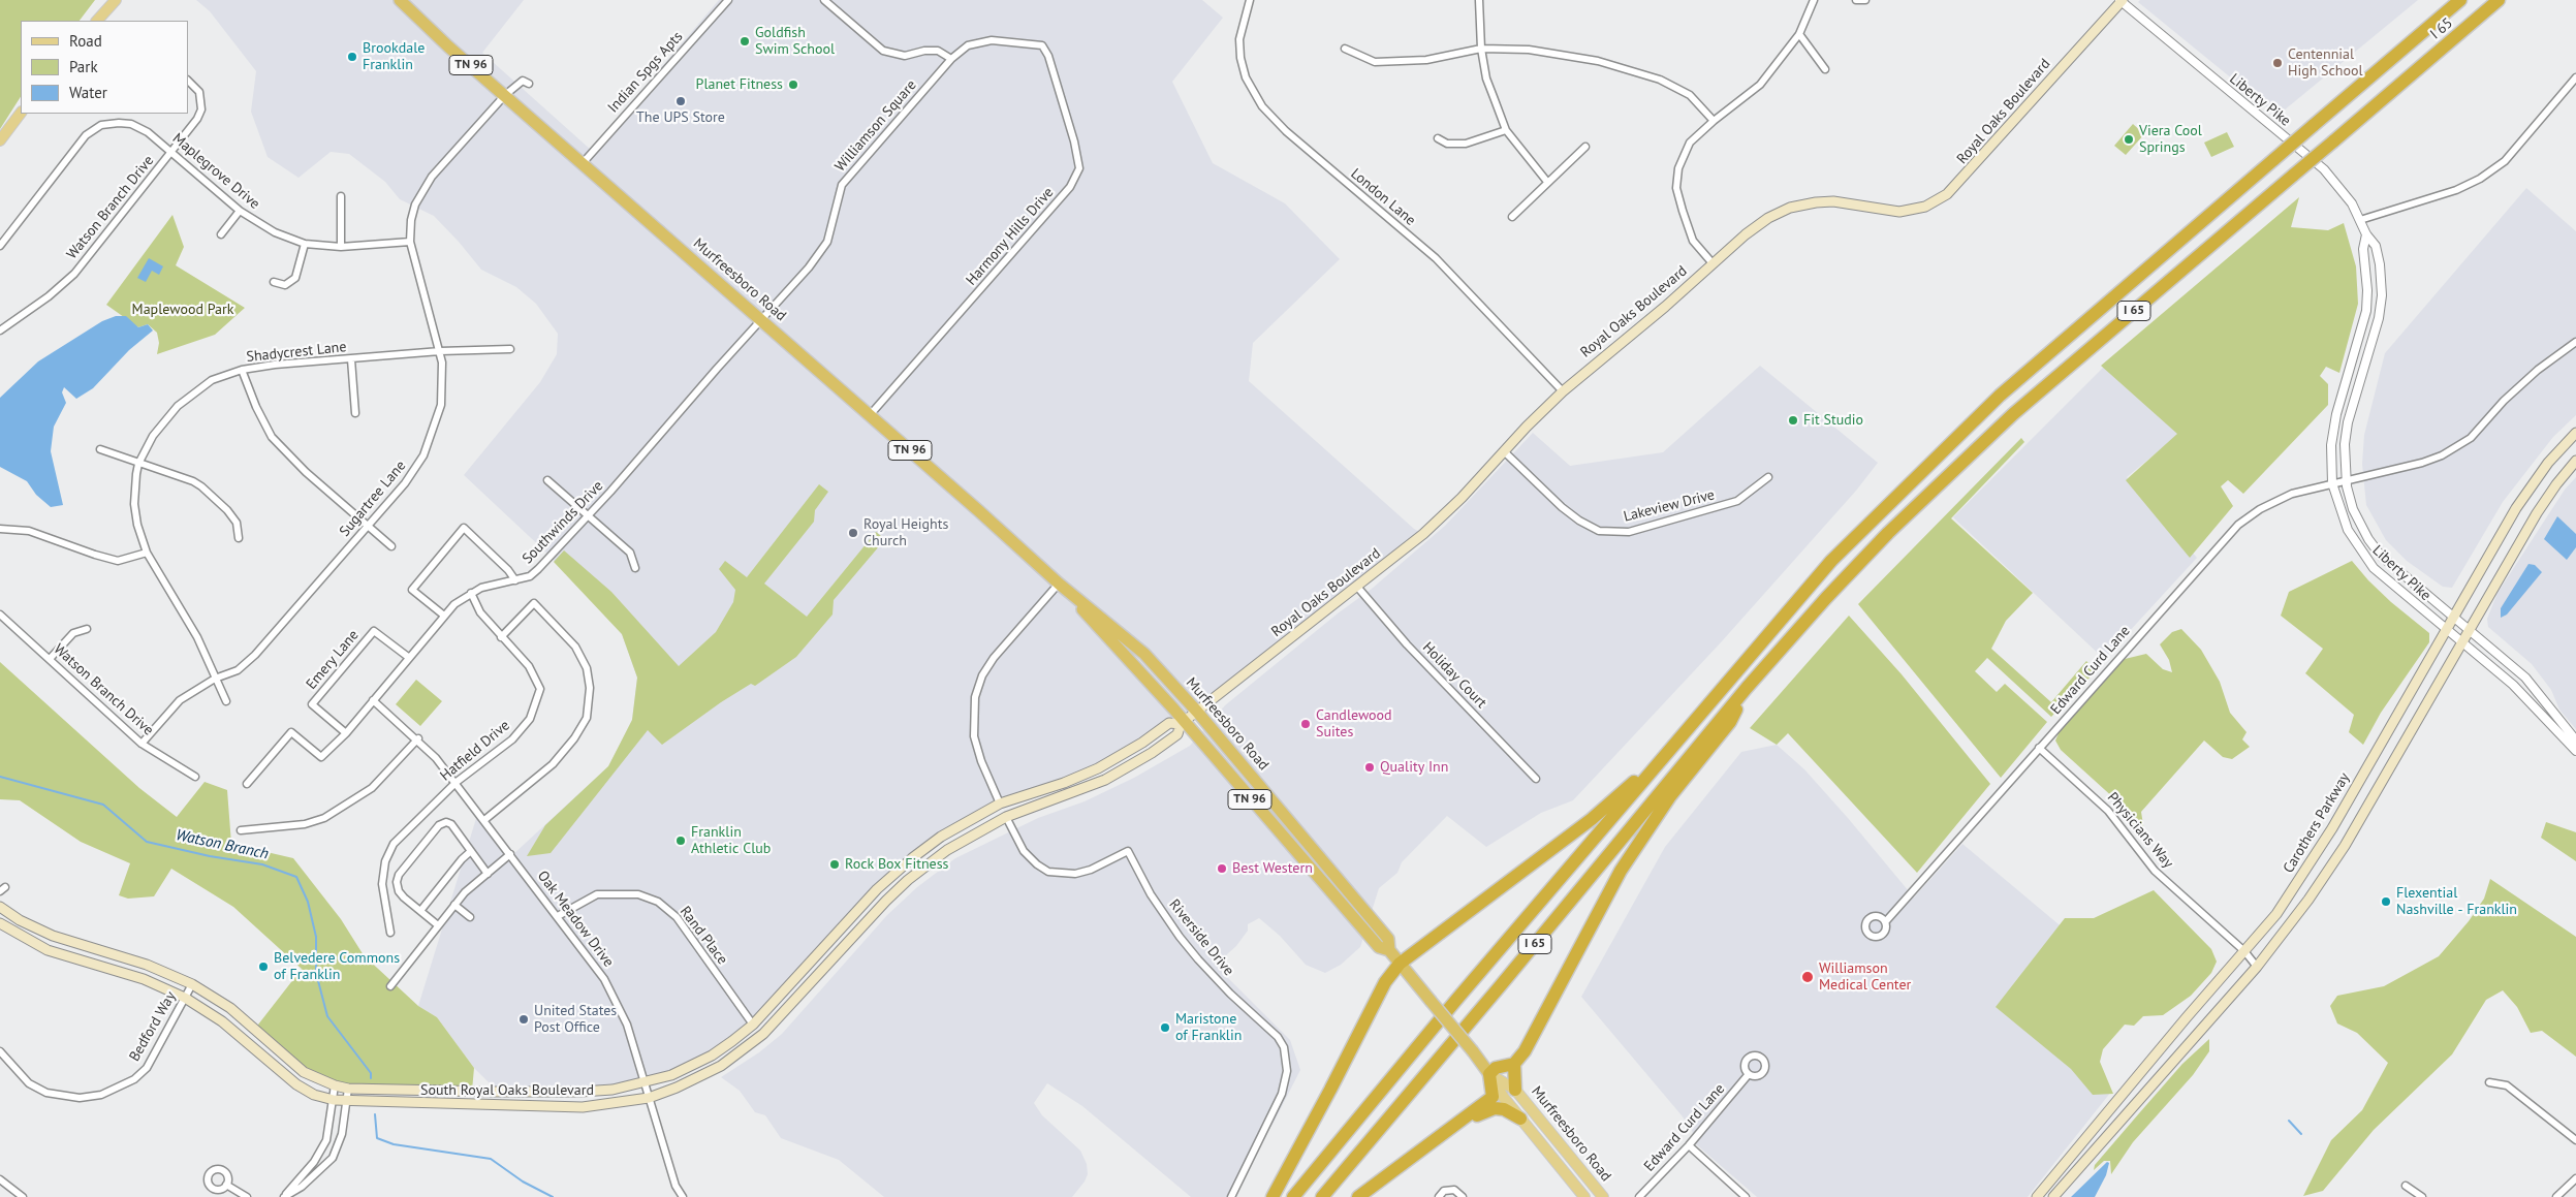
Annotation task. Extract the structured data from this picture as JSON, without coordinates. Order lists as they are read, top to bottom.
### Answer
{
  "streets": {
    "highway": ["I 65", "TN 96", "Murfreesboro Road"],
    "main road": ["Royal Oaks Boulevard", "Carothers Parkway", "South Royal Oaks Boulevard"],
    "street": [
      "Indian Spgs Apts",
      "Liberty Pike",
      "Williamson Square",
      "Maplegrove Drive",
      "London Lane",
      "Watson Branch Drive",
      "Harmony Hills Drive",
      "Shadycrest Lane",
      "Sugartree Lane",
      "Lakeview Drive",
      "Southwinds Drive",
      "Emery Lane",
      "Edward Curd Lane",
      "Holiday Court",
      "Hatfield Drive",
      "Physicians Way",
      "Oak Meadow Drive",
      "Rand Place",
      "Riverside Drive",
      "Bedford Way"
    ]
  },
  "crossings": [
    ["Indian Spgs Apts", "Murfreesboro Road"],
    ["Liberty Pike", "Royal Oaks Boulevard"],
    ["Liberty Pike", "Edward Curd Lane"],
    ["Liberty Pike", "Carothers Parkway"],
    ["Royal Oaks Boulevard", "London Lane"],
    ["Royal Oaks Boulevard", "Murfreesboro Road"],
    ["Royal Oaks Boulevard", "Lakeview Drive"],
    ["Royal Oaks Boulevard", "Holiday Court"],
    ["Royal Oaks Boulevard", "South Royal Oaks Boulevard"],
    ["Williamson Square", "Harmony Hills Drive"],
    ["Williamson Square", "Murfreesboro Road"],
    ["Williamson Square", "Southwinds Drive"],
    ["Maplegrove Drive", "Watson Branch Drive"],
    ["Maplegrove Drive", "Sugartree Lane"],
    ["Watson Branch Drive", "Sugartree Lane"],
    ["Harmony Hills Drive", "Murfreesboro Road"],
    ["Murfreesboro Road", "Sugartree Lane"],
    ["Murfreesboro Road", "Southwinds Drive"],
    ["Murfreesboro Road", "South Royal Oaks Boulevard"],
    ["Shadycrest Lane", "Sugartree Lane"],
    ["Southwinds Drive", "Emery Lane"],
    ["Southwinds Drive", "Hatfield Drive"],
    ["Southwinds Drive", "Oak Meadow Drive"],
    ["Edward Curd Lane", "Physicians Way"],
    ["Hatfield Drive", "Oak Meadow Drive"],
    ["Carothers Parkway", "Physicians Way"],
    ["Oak Meadow Drive", "Rand Place"],
    ["Oak Meadow Drive", "South Royal Oaks Boulevard"],
    ["Rand Place", "South Royal Oaks Boulevard"],
    ["Riverside Drive", "South Royal Oaks Boulevard"],
    ["Bedford Way", "South Royal Oaks Boulevard"]
  ],
  "water": ["Watson Branch"],
  "parks": ["Maplewood Park"],
  "places": [
    "Goldfish Swim School",
    "Brookdale Franklin",
    "Centennial High School",
    "Planet Fitness",
    "The UPS Store",
    "Viera Cool Springs",
    "Fit Studio",
    "Royal Heights Church",
    "Candlewood Suites",
    "Quality Inn",
    "Franklin Athletic Club",
    "Rock Box Fitness",
    "Best Western",
    "Flexential Nashville - Franklin",
    "Belvedere Commons of Franklin",
    "Williamson Medical Center",
    "United States Post Office",
    "Maristone of Franklin"
  ],
  "legend": ["Road", "Park", "Water"]
}
